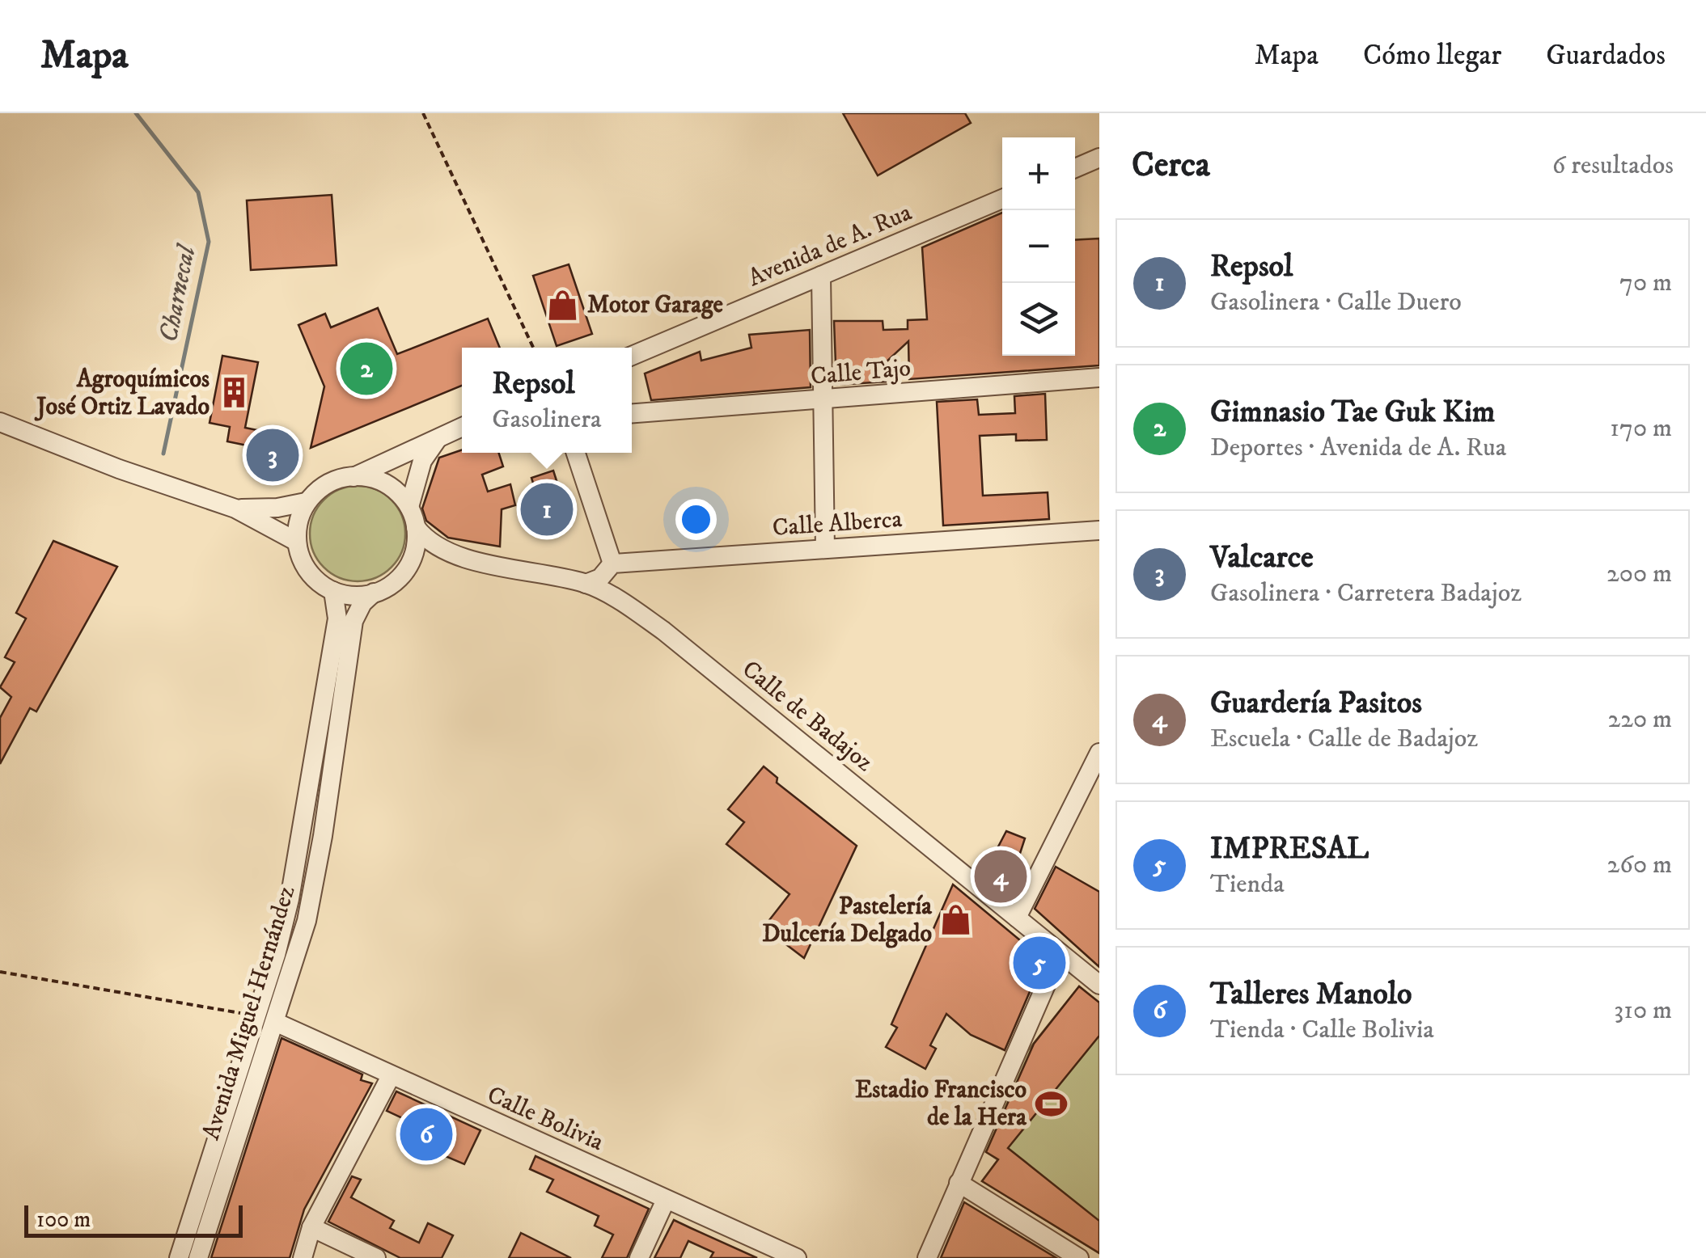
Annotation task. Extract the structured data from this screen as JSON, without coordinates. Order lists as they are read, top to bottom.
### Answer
{
  "streets": {
    "street": [
      "Avenida de A. Rua",
      "Calle Tajo",
      "Calle Alberca",
      "Calle de Badajoz",
      "Avenida Miguel Hernández",
      "Calle Bolivia"
    ]
  },
  "crossings": [
    ["Calle de Badajoz", "Avenida Miguel Hernández"],
    ["Avenida Miguel Hernández", "Calle Bolivia"]
  ],
  "water": ["Charnecal"],
  "places": {
    "shop": ["Motor Garage", "Pastelería Dulcería Delgado"],
    "building": ["Agroquímicos José Ortiz Lavado"],
    "sports": ["Estadio Francisco de la Hera"]
  },
  "scale_bar": "100 m",
  "page": {
    "header": "Mapa",
    "nav": ["Mapa", "Cómo llegar", "Guardados"],
    "heading": ["Cerca", "6 resultados"],
    "map_buttons": ["+", "−"],
    "list": [
      {
        "mark": "1",
        "name": "Repsol",
        "note": "Gasolinera · Calle Duero",
        "value": "70 m"
      },
      {
        "mark": "2",
        "name": "Gimnasio Tae Guk Kim",
        "note": "Deportes · Avenida de A. Rua",
        "value": "170 m"
      },
      {
        "mark": "3",
        "name": "Valcarce",
        "note": "Gasolinera · Carretera Badajoz",
        "value": "200 m"
      },
      {
        "mark": "4",
        "name": "Guardería Pasitos",
        "note": "Escuela · Calle de Badajoz",
        "value": "220 m"
      },
      {
        "mark": "5",
        "name": "IMPRESAL",
        "note": "Tienda",
        "value": "260 m"
      },
      {
        "mark": "6",
        "name": "Talleres Manolo",
        "note": "Tienda · Calle Bolivia",
        "value": "310 m"
      }
    ],
    "pins": [
      "2",
      "3",
      "1",
      "4",
      "5",
      "6"
    ],
    "popup": ["Repsol", "Gasolinera"],
    "scale": "100 m"
  }
}
